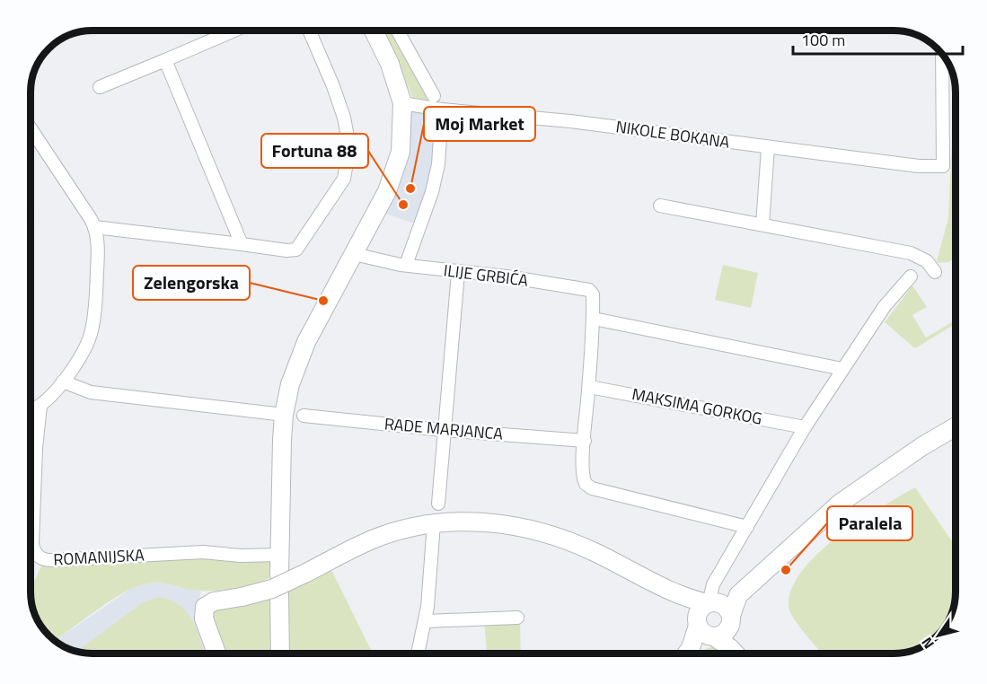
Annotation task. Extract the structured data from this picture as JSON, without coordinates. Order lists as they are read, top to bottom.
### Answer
{
  "streets": {
    "street": [
      "NIKOLE BOKANA",
      "ILIJE GRBIĆA",
      "MAKSIMA GORKOG",
      "RADE MARJANCA",
      "ROMANIJSKA"
    ]
  },
  "crossings": [
    ["ILIJE GRBIĆA", "MAKSIMA GORKOG"],
    ["ILIJE GRBIĆA", "RADE MARJANCA"]
  ],
  "places": [
    "Moj Market",
    "Fortuna 88",
    "Zelengorska",
    "Paralela"
  ],
  "scale_bar": "100 m",
  "north": "bottom left"
}
